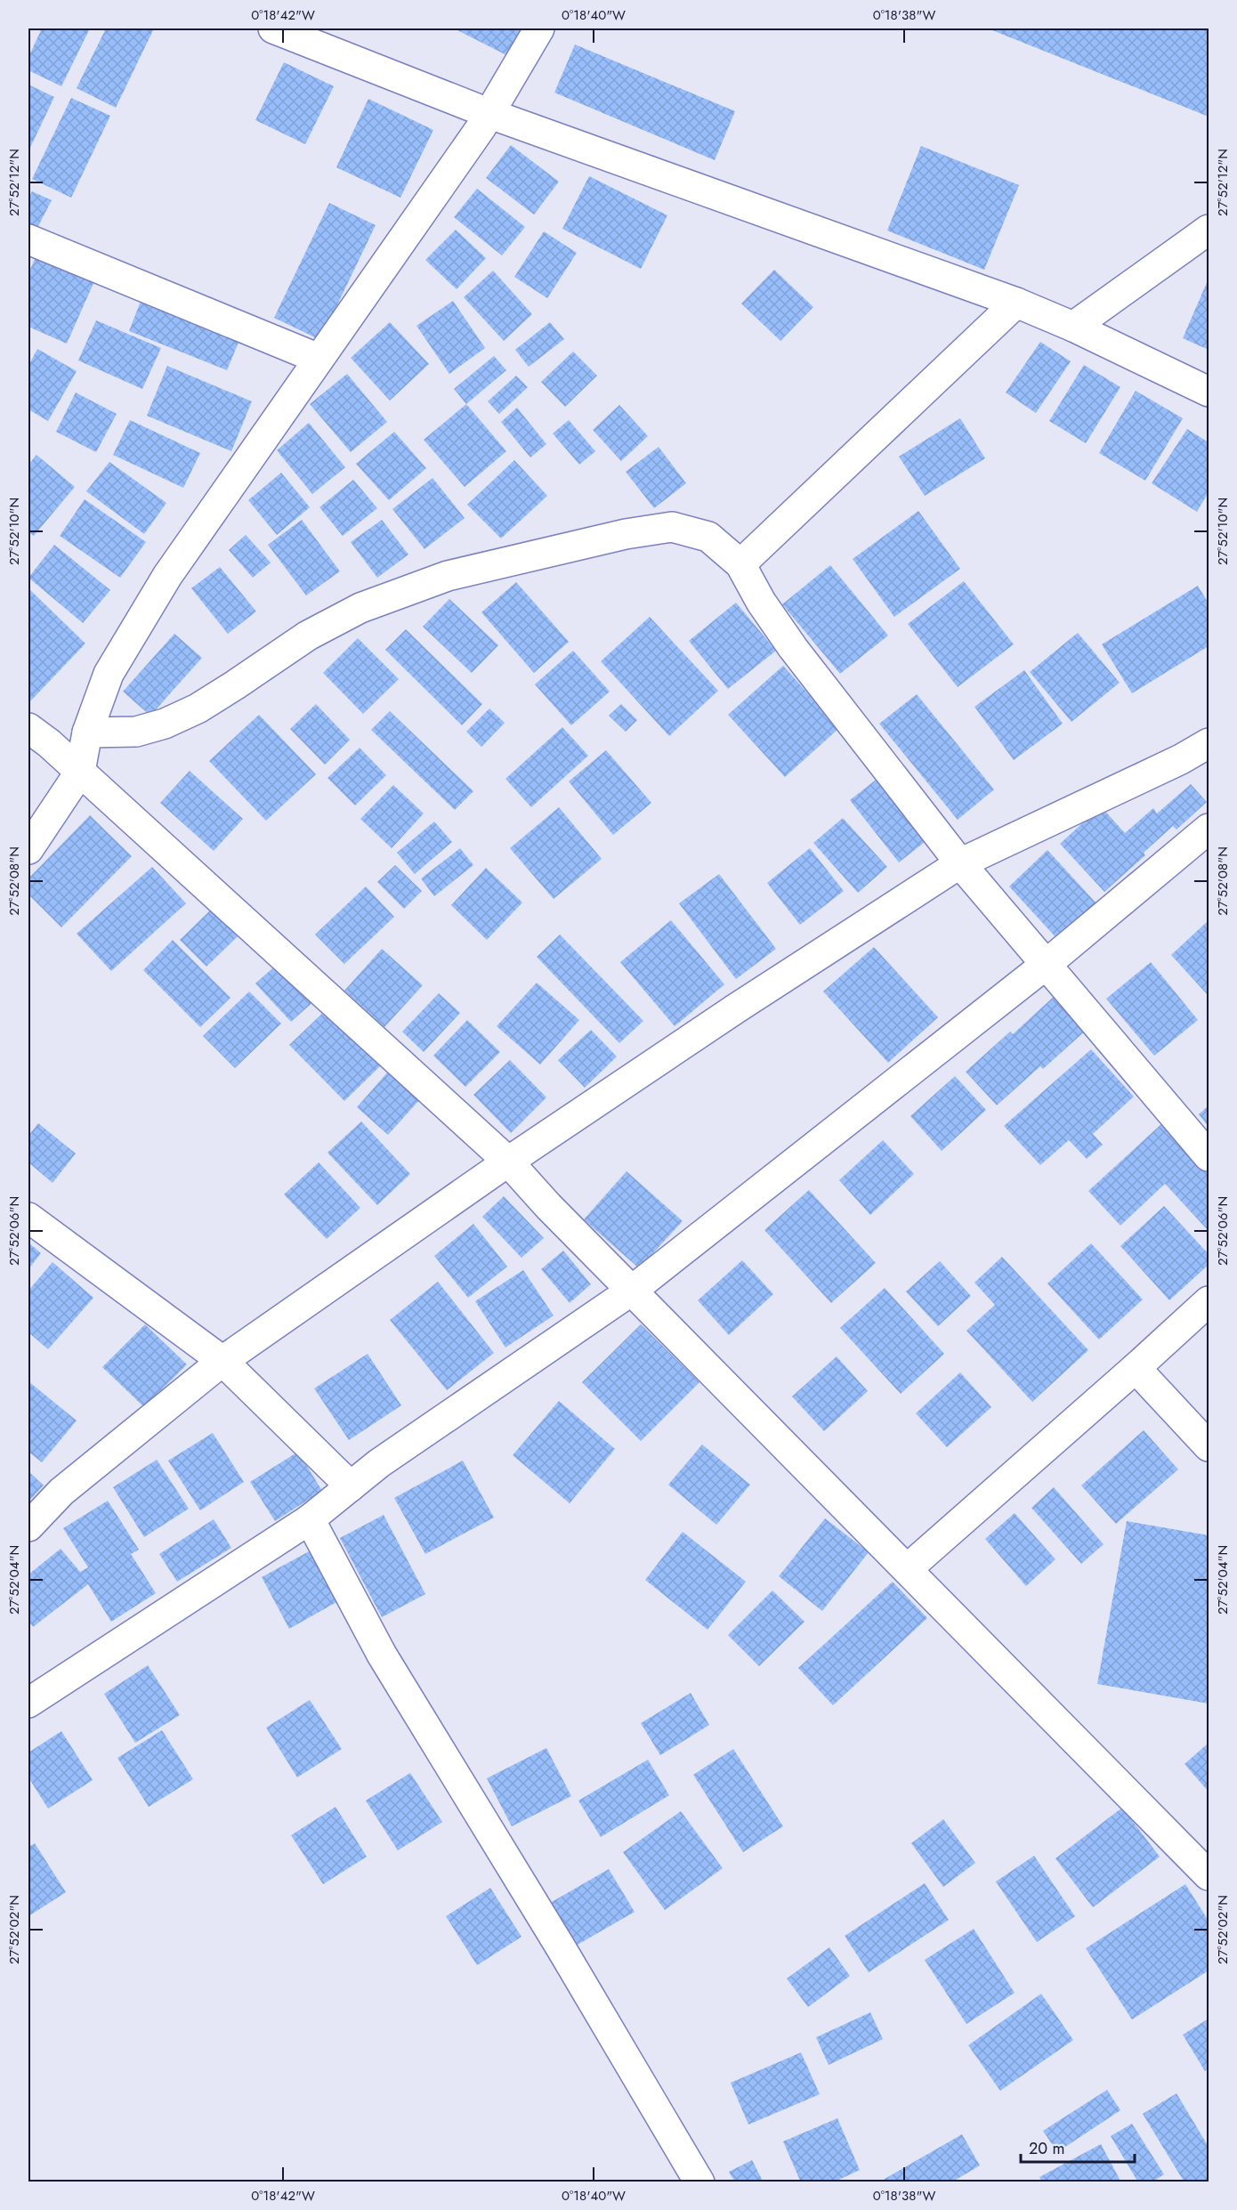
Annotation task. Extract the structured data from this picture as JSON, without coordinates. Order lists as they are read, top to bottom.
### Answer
{
  "scale_bar": "20 m",
  "coordinates": [
    "0°18'42\"W",
    "0°18'40\"W",
    "0°18'38\"W",
    "27°52'12\"N",
    "27°52'10\"N",
    "27°52'08\"N",
    "27°52'06\"N",
    "27°52'04\"N",
    "27°52'02\"N"
  ]
}
